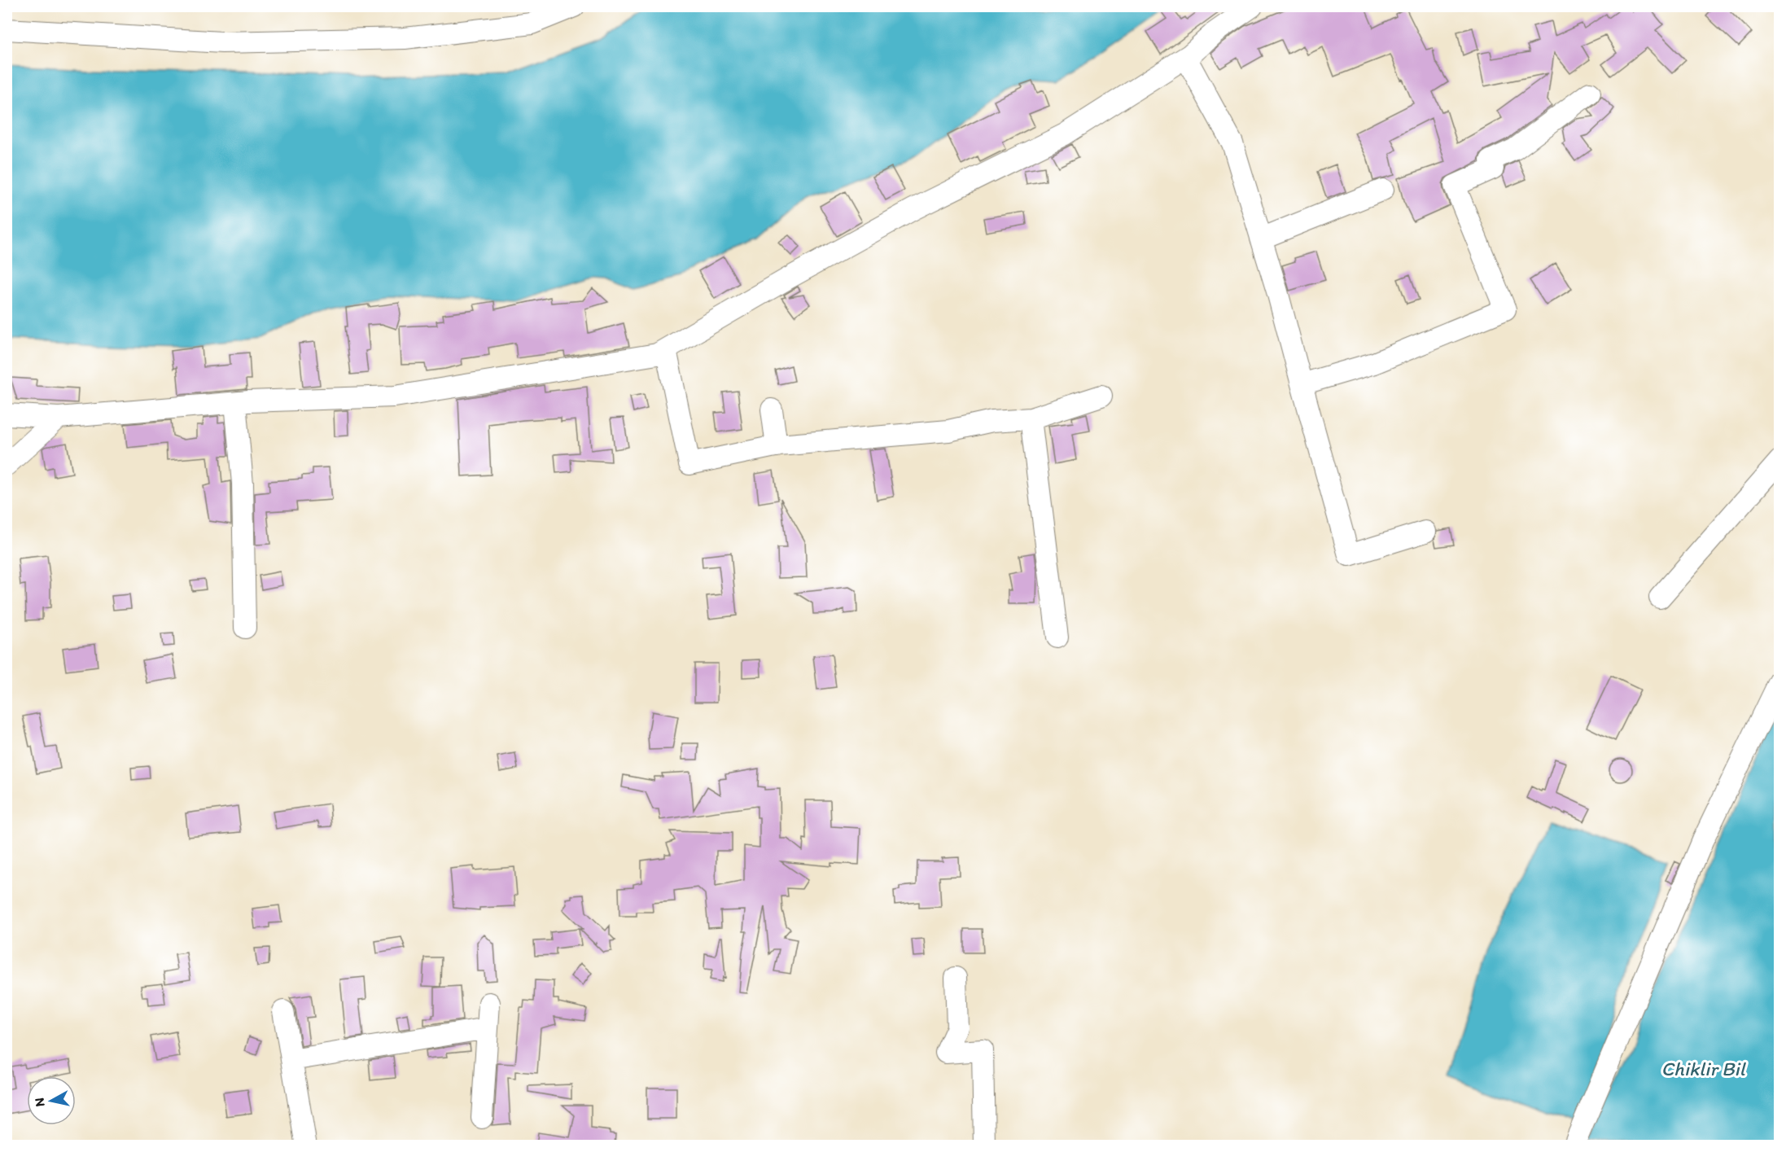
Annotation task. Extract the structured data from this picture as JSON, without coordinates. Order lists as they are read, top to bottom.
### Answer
{
  "water": ["Chiklir Bil"],
  "north": "left"
}
